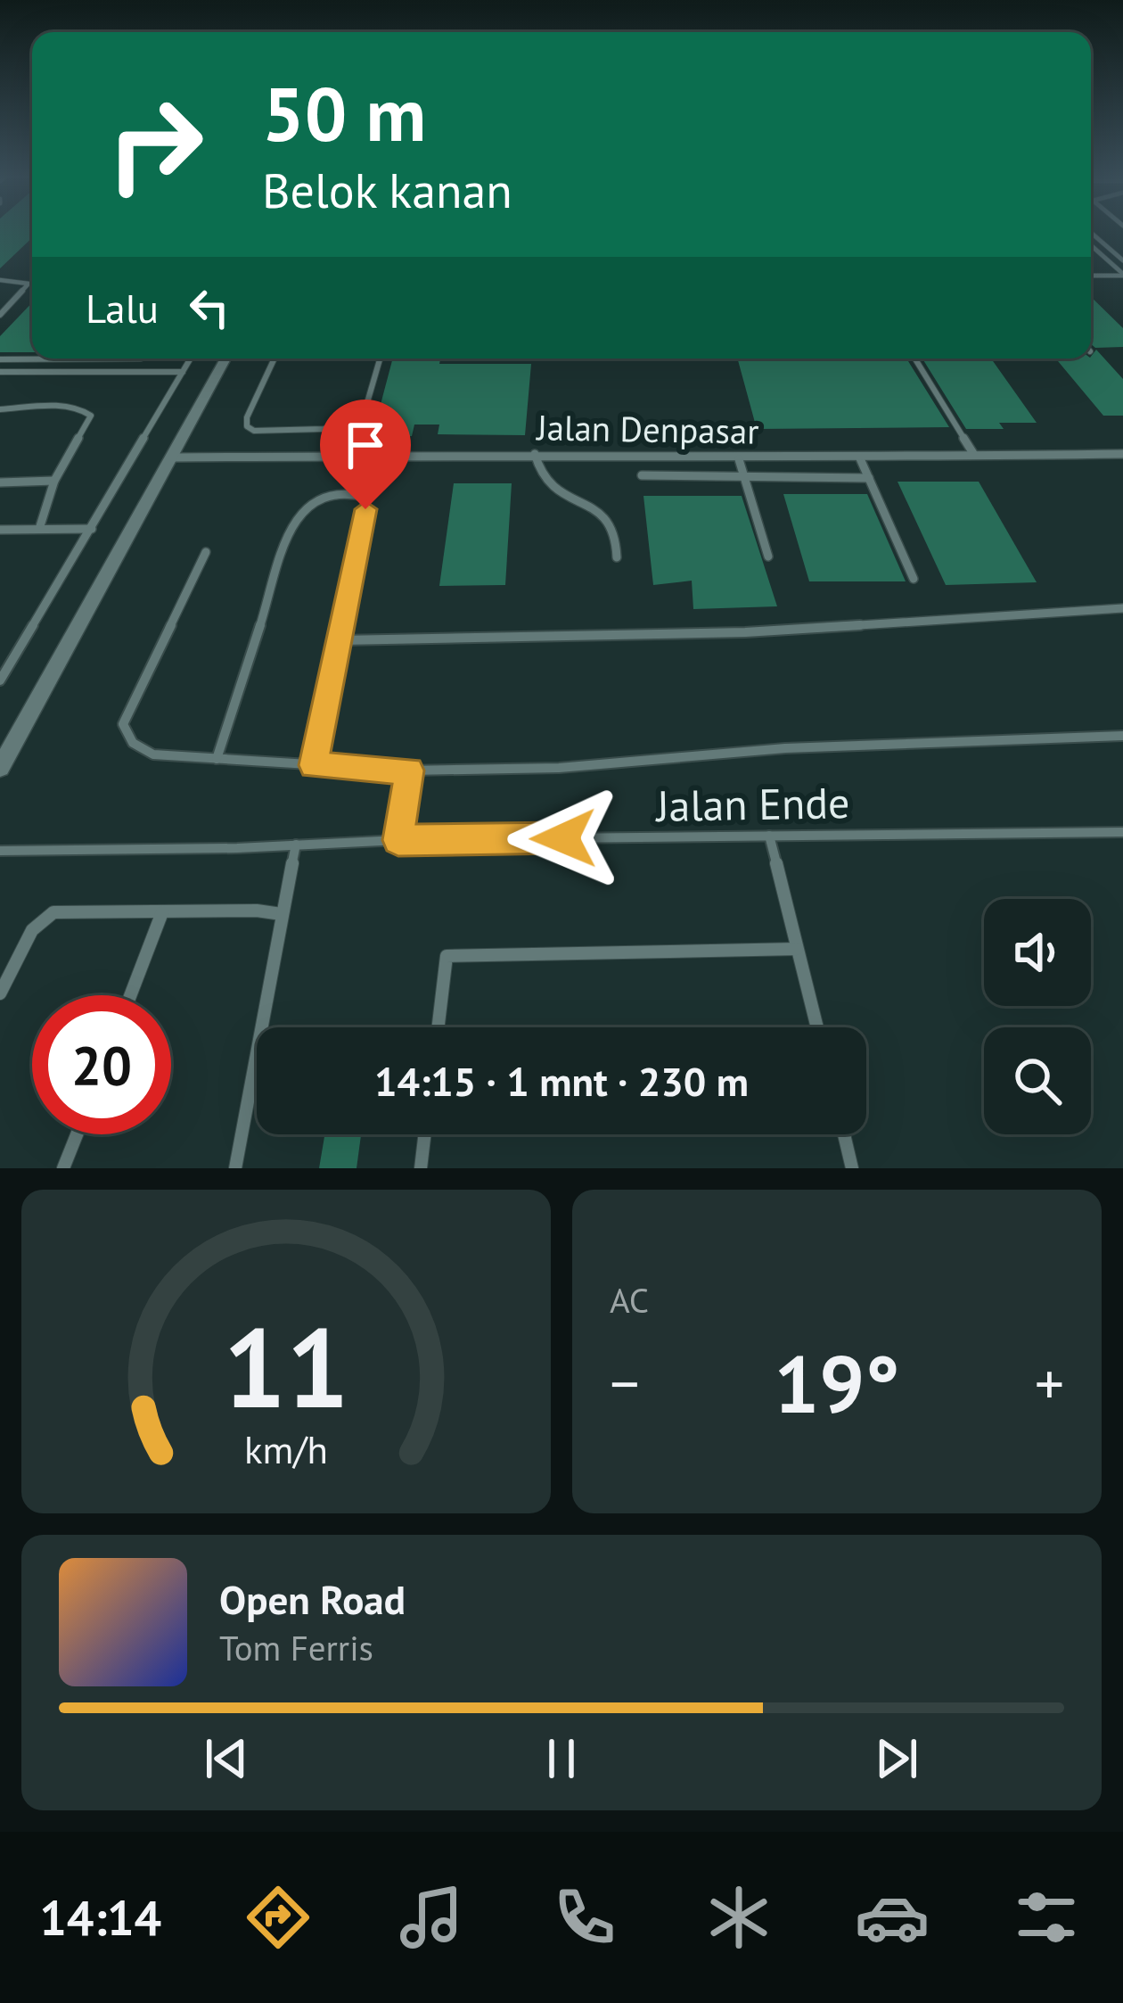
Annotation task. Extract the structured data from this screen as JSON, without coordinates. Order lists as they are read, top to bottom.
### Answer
{
  "streets": {
    "lane": ["Jalan Denpasar", "Jalan Ende"]
  },
  "page": {
    "turn": ["50 m", "Belok kanan"],
    "then": "Lalu",
    "limit": "20",
    "trip": "14:15 · 1 mnt · 230 m",
    "tile": "AC",
    "heat": ["−", "19°", "+"],
    "song": ["Open Road", "Tom Ferris"],
    "tabs": "14:14",
    "gauge": ["11", "km/h"]
  }
}
